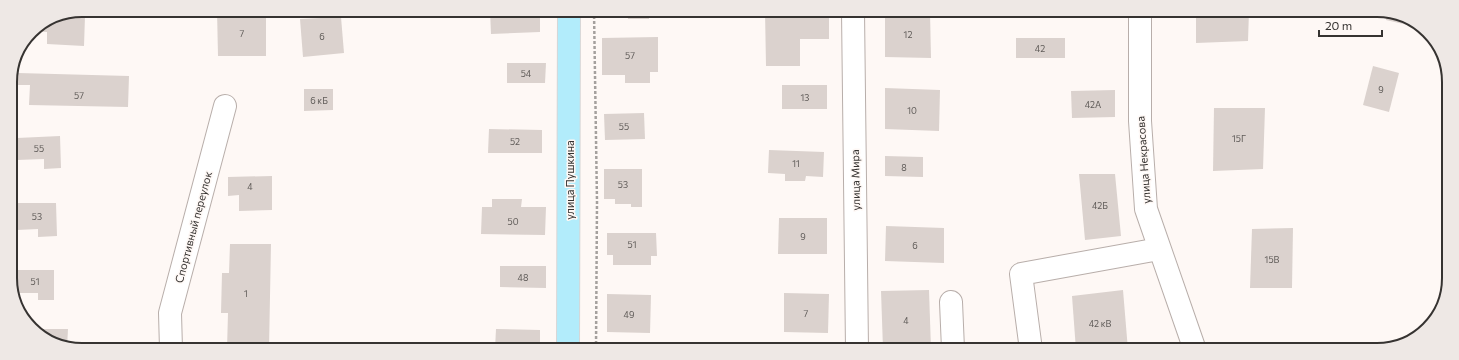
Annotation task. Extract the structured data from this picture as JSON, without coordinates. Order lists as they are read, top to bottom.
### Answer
{
  "streets": {
    "main road": ["улица Пушкина"],
    "street": ["улица Некрасова", "улица Мира", "Спортивный переулок"]
  },
  "house_numbers": [
    "7",
    "12",
    "6",
    "42",
    "57",
    "54",
    "9",
    "57",
    "13",
    "6 кБ",
    "42А",
    "10",
    "55",
    "15Г",
    "52",
    "55",
    "11",
    "8",
    "53",
    "4",
    "42Б",
    "53",
    "50",
    "9",
    "51",
    "6",
    "15В",
    "48",
    "51",
    "1",
    "7",
    "49",
    "4",
    "42 кВ"
  ],
  "scale_bar": "20 m"
}
